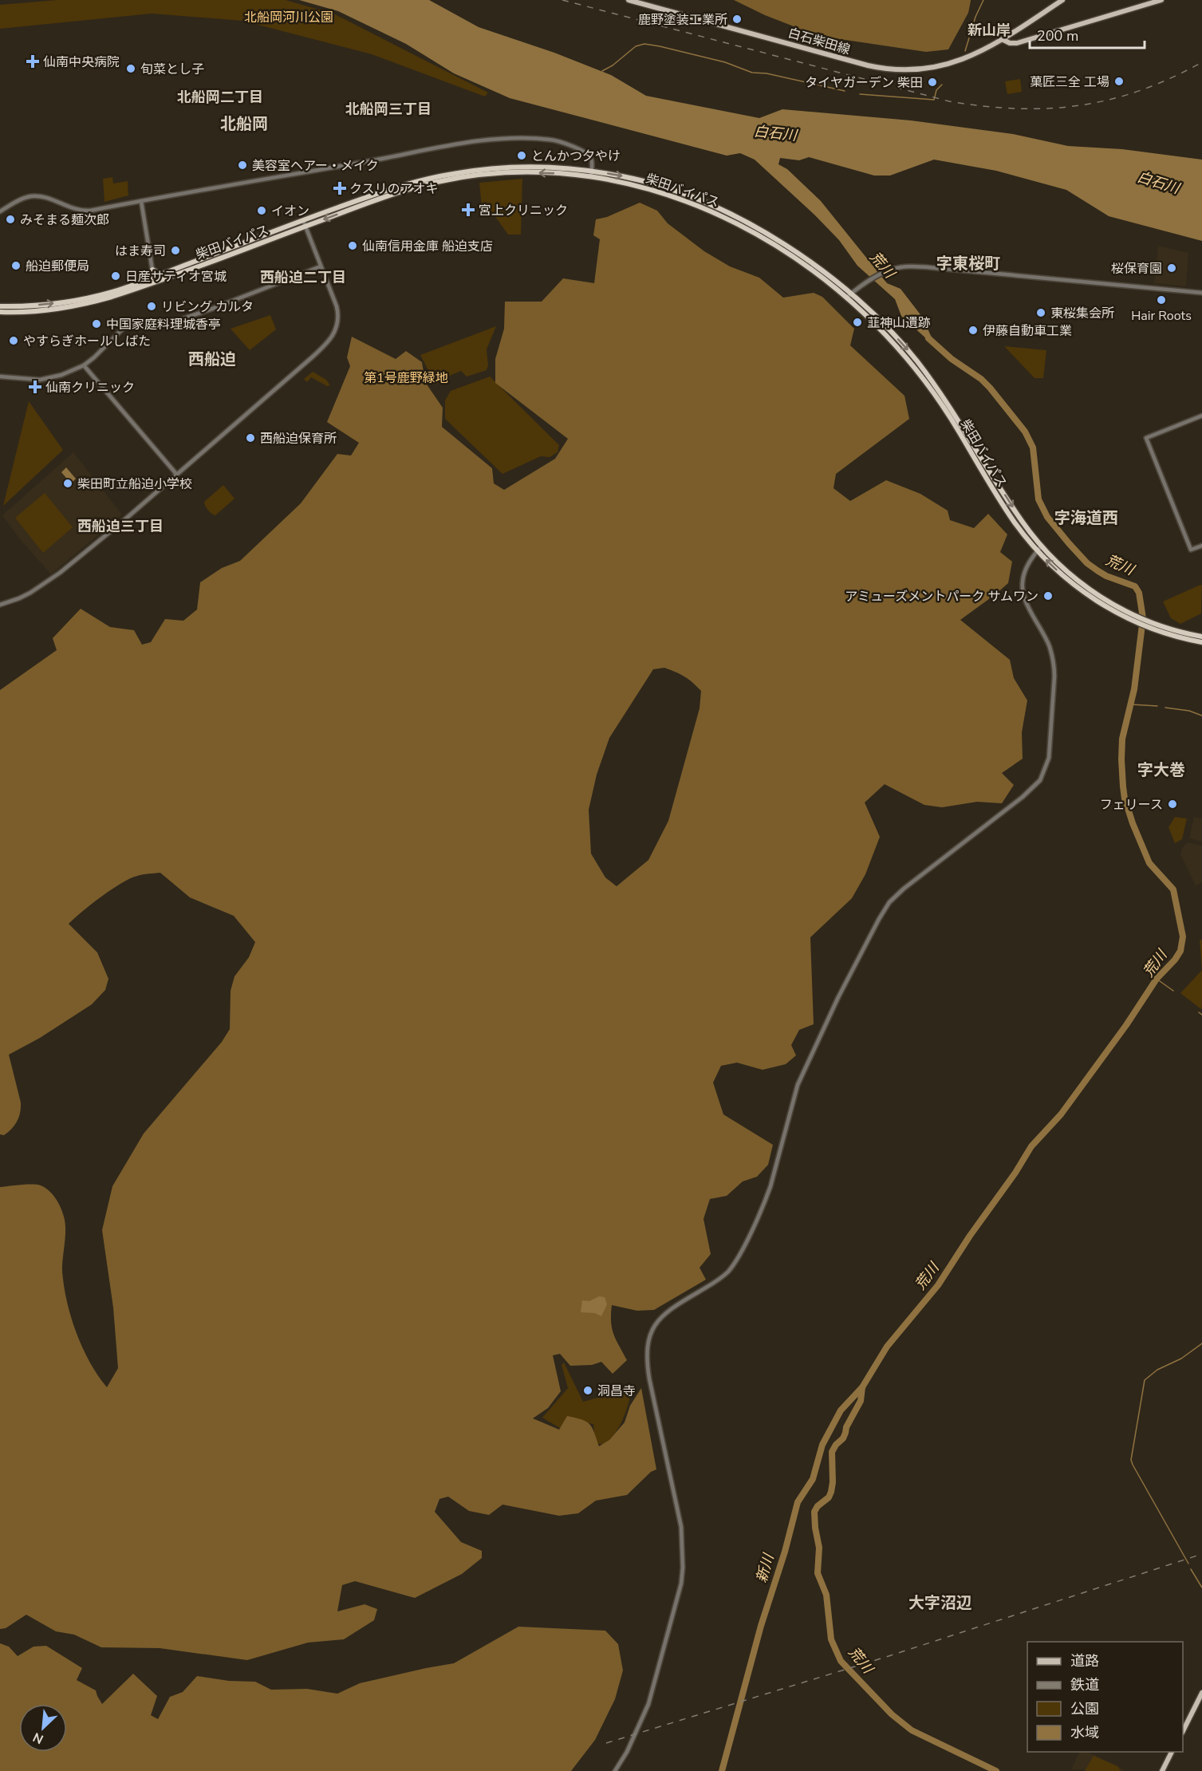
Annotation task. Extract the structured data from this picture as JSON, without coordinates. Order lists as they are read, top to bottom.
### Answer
{
  "streets": {
    "highway": ["柴田バイパス"],
    "main road": ["白石柴田線"]
  },
  "districts": [
    "新山岸",
    "北船岡二丁目",
    "北船岡三丁目",
    "北船岡",
    "字東桜町",
    "西船迫二丁目",
    "西船迫",
    "字海道西",
    "西船迫三丁目",
    "字大巻",
    "大字沼辺"
  ],
  "water": ["白石川", "荒川", "新川"],
  "parks": ["北船岡河川公園", "第1号鹿野緑地"],
  "places": {
    "other": [
      "鹿野塗装工業所",
      "旬菜とし子",
      "菓匠三全 工場",
      "タイヤガーデン 柴田",
      "とんかつ夕やけ",
      "美容室ヘアー・メイク",
      "イオン",
      "みそまる麺次郎",
      "仙南信用金庫 船迫支店",
      "はま寿司",
      "船迫郵便局",
      "桜保育園",
      "日産サティオ宮城",
      "Hair Roots",
      "リビング カルタ",
      "東桜集会所",
      "韮神山遺跡",
      "中国家庭料理城香亭",
      "伊藤自動車工業",
      "やすらぎホールしばた",
      "西船迫保育所",
      "柴田町立船迫小学校",
      "アミューズメントパーク サムワン",
      "フェリース",
      "洞昌寺"
    ],
    "health": [
      "仙南中央病院",
      "クスリのアオキ",
      "宮上クリニック",
      "仙南クリニック"
    ]
  },
  "legend": [
    "道路",
    "鉄道",
    "公園",
    "水域"
  ],
  "scale_bar": "200 m",
  "north": "bottom left"
}
